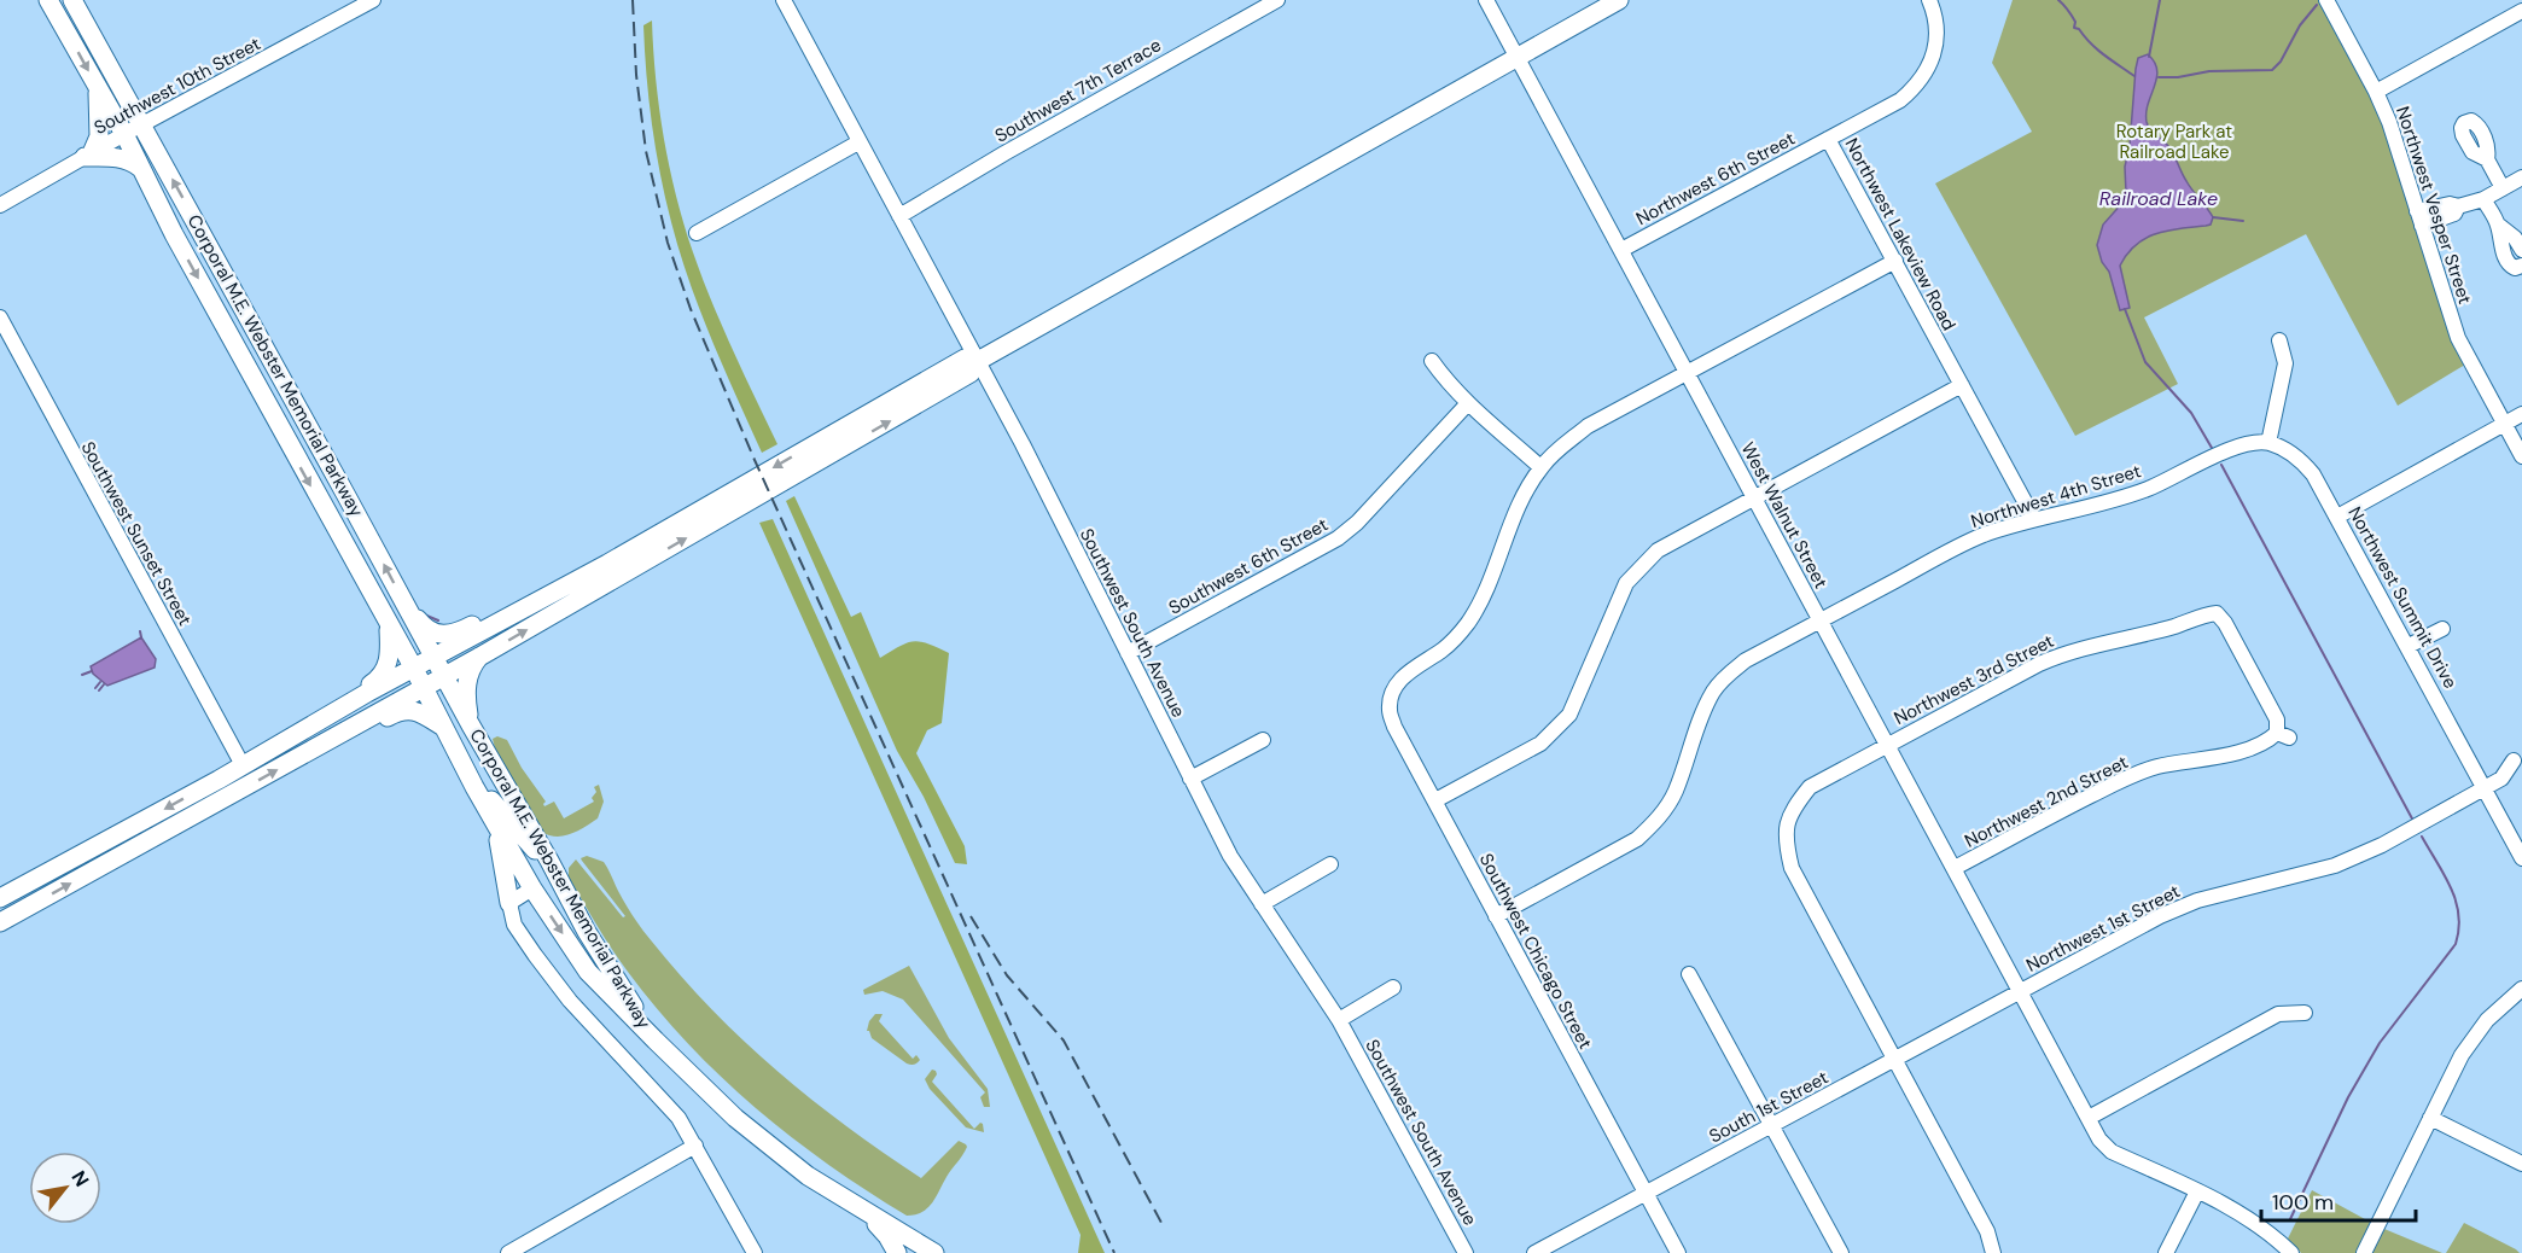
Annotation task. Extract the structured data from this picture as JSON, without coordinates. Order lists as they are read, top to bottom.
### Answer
{
  "streets": {
    "main road": ["Corporal M.E. Webster Memorial Parkway"],
    "street": [
      "Southwest 10th Street",
      "Southwest 7th Terrace",
      "Northwest 6th Street",
      "Northwest Vesper Street",
      "Northwest Lakeview Road",
      "Northwest 4th Street",
      "West Walnut Street",
      "Southwest Sunset Street",
      "Southwest 6th Street",
      "Northwest Summit Drive",
      "Southwest South Avenue",
      "Northwest 3rd Street",
      "Northwest 2nd Street",
      "Northwest 1st Street",
      "Southwest Chicago Street",
      "South 1st Street"
    ]
  },
  "crossings": [
    ["Southwest 10th Street", "Corporal M.E. Webster Memorial Parkway"],
    ["Southwest 7th Terrace", "Southwest South Avenue"],
    ["Northwest 6th Street", "Northwest Lakeview Road"],
    ["Northwest 6th Street", "West Walnut Street"],
    ["Northwest Lakeview Road", "Northwest 4th Street"],
    ["Northwest 4th Street", "West Walnut Street"],
    ["Northwest 4th Street", "Northwest Summit Drive"],
    ["Northwest 4th Street", "Southwest Chicago Street"],
    ["West Walnut Street", "Northwest 3rd Street"],
    ["West Walnut Street", "Northwest 2nd Street"],
    ["West Walnut Street", "Northwest 1st Street"],
    ["West Walnut Street", "South 1st Street"],
    ["Southwest 6th Street", "Southwest South Avenue"],
    ["Northwest Summit Drive", "Northwest 1st Street"],
    ["Northwest 3rd Street", "Northwest 2nd Street"],
    ["Northwest 3rd Street", "South 1st Street"],
    ["Northwest 1st Street", "South 1st Street"],
    ["Southwest Chicago Street", "South 1st Street"]
  ],
  "water": ["Railroad Lake"],
  "parks": ["Rotary Park at Railroad Lake"],
  "scale_bar": "100 m",
  "north": "top right"
}
